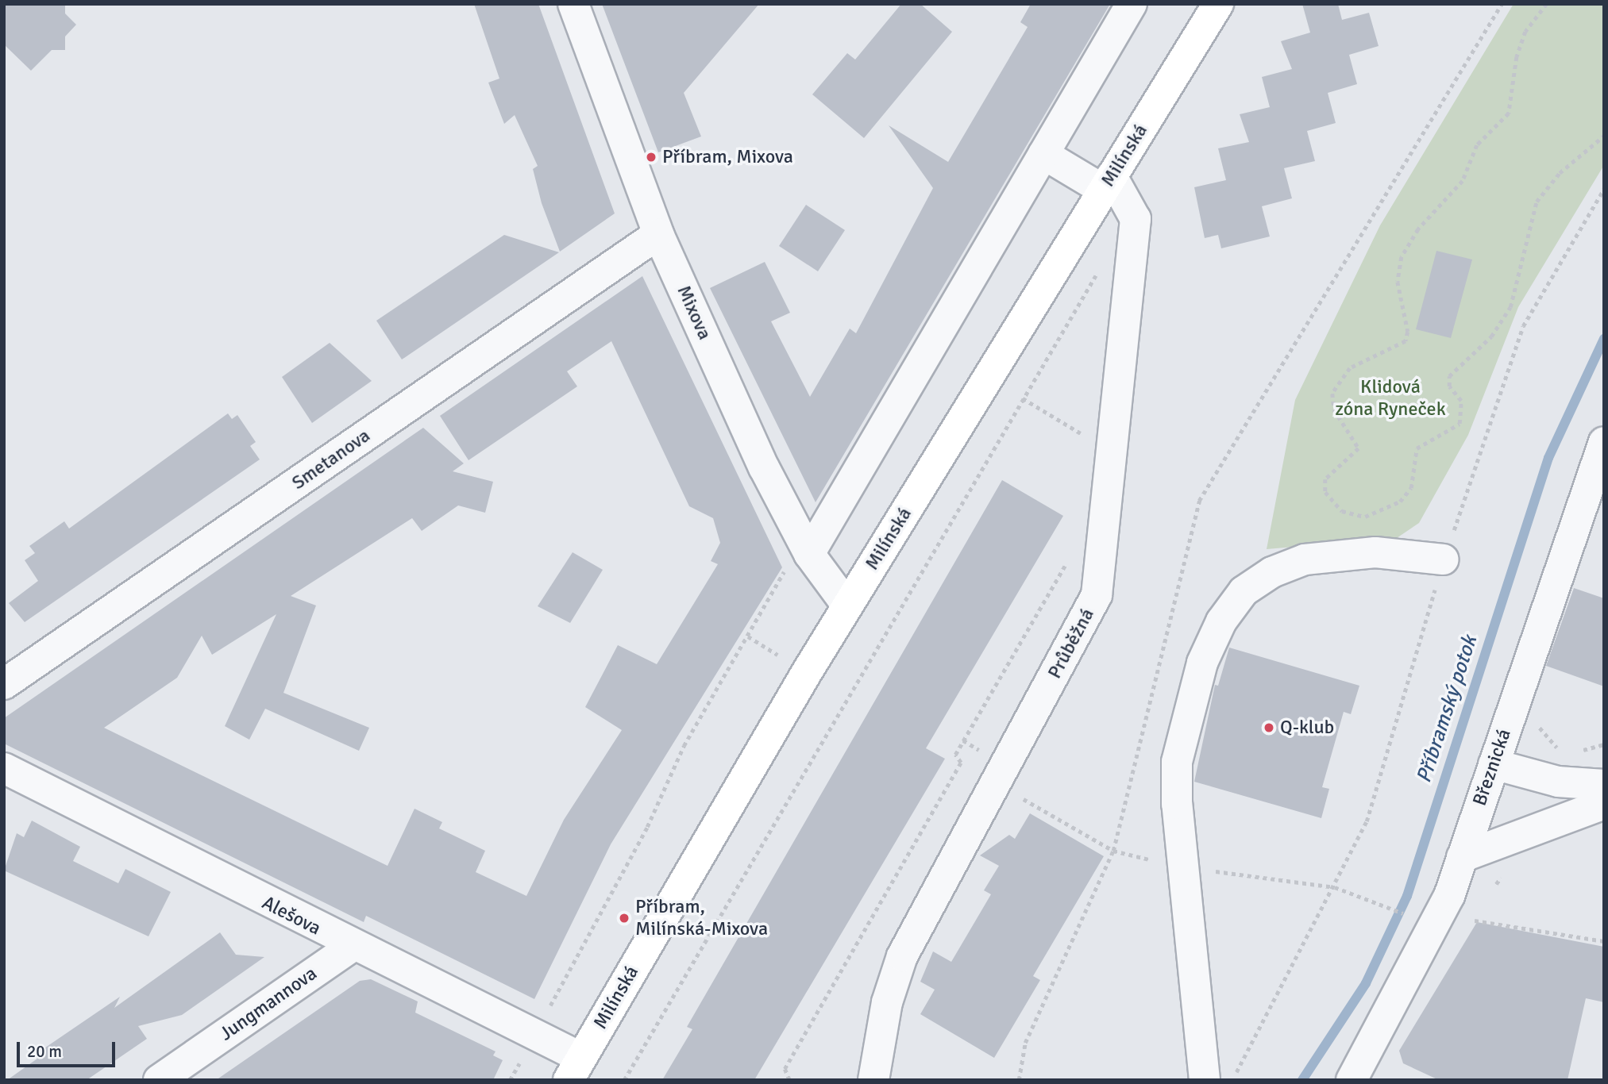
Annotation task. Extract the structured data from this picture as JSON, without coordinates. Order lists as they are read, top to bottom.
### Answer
{
  "streets": {
    "main road": ["Milínská"],
    "street": [
      "Mixova",
      "Smetanova",
      "Průběžná",
      "Březnická",
      "Alešova",
      "Jungmannova"
    ]
  },
  "crossings": [
    ["Milínská", "Mixova"],
    ["Milínská", "Průběžná"],
    ["Milínská", "Alešova"],
    ["Mixova", "Smetanova"],
    ["Alešova", "Jungmannova"]
  ],
  "water": ["Příbramský potok"],
  "parks": ["Klidová zóna Ryneček"],
  "places": ["Příbram, Mixova", "Q-klub", "Příbram, Milínská-Mixova"],
  "scale_bar": "20 m"
}
